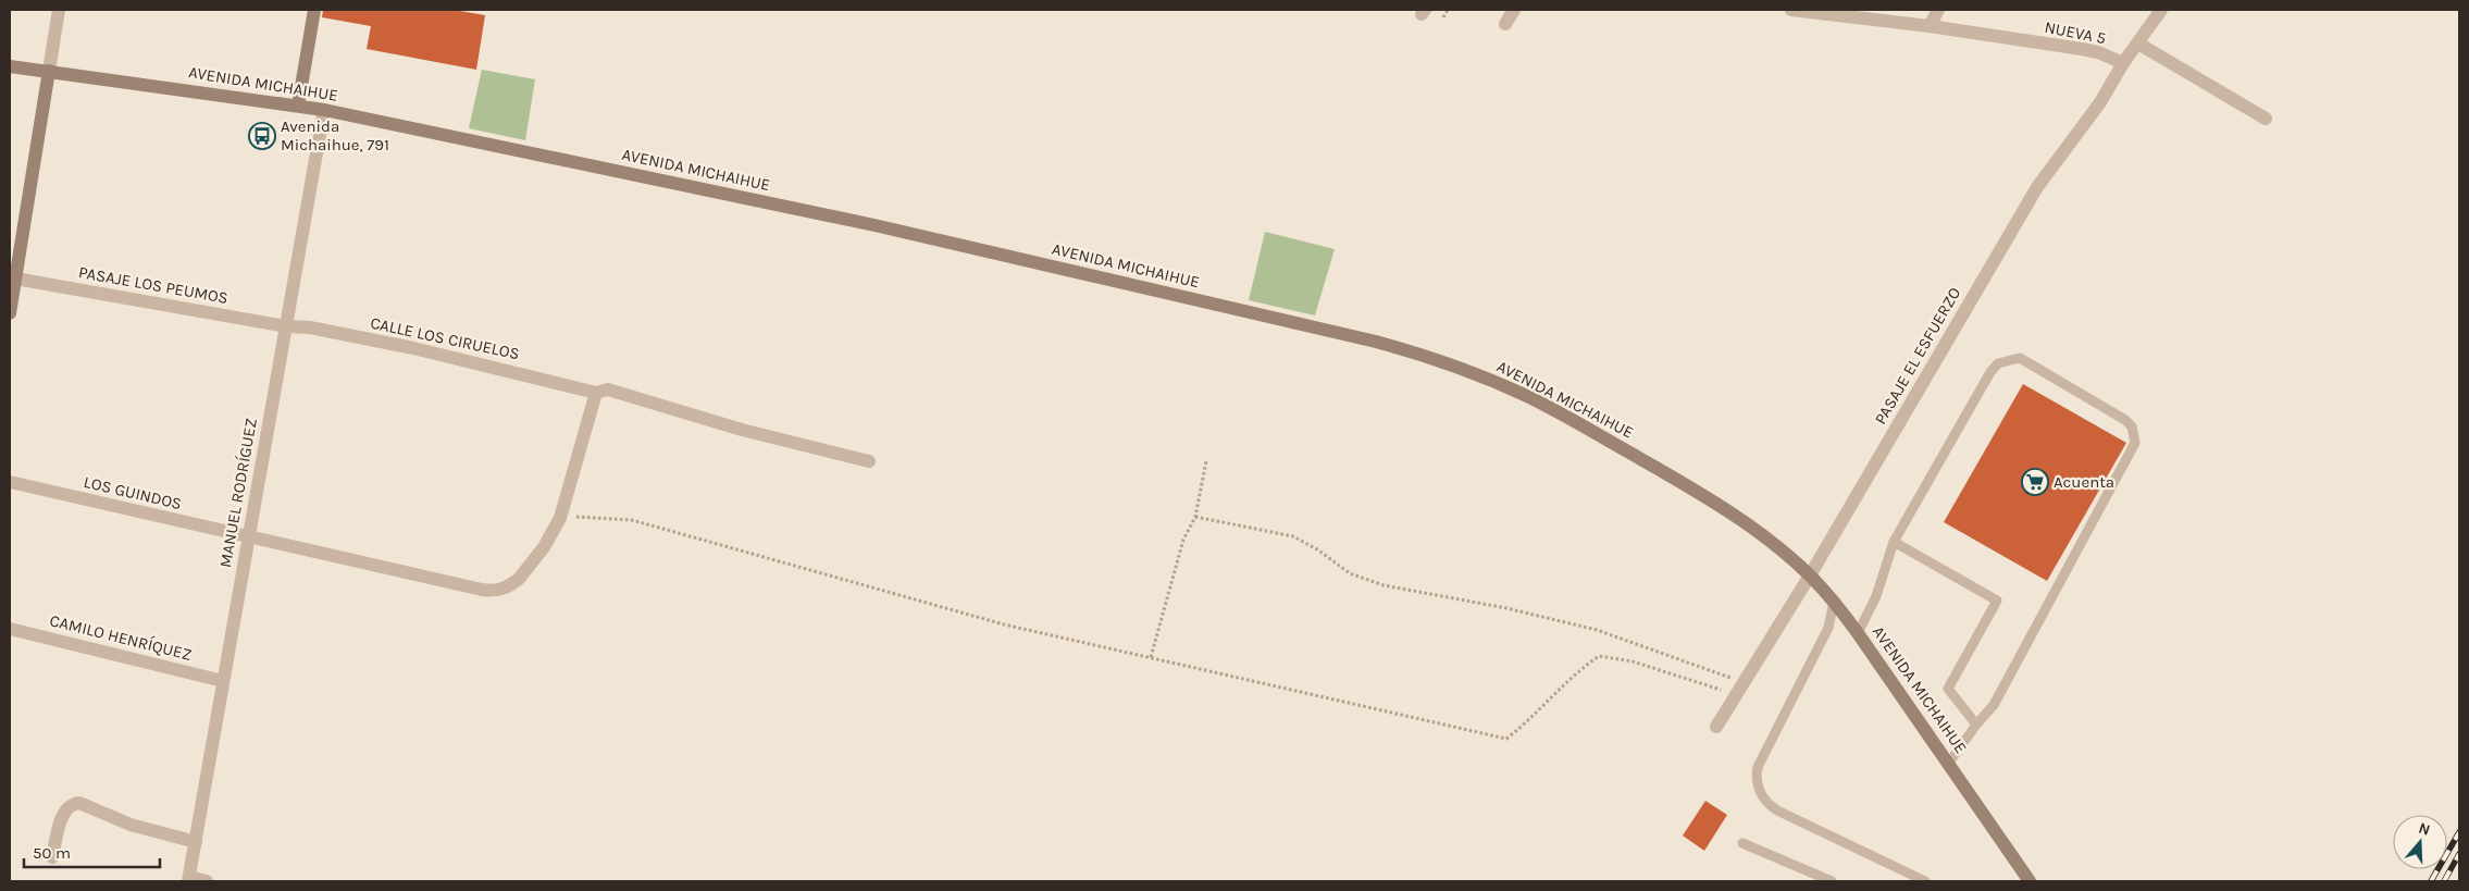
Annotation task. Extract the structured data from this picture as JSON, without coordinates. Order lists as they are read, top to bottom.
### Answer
{
  "streets": {
    "street": [
      "NUEVA 5",
      "AVENIDA MICHAIHUE",
      "PASAJE LOS PEUMOS",
      "CALLE LOS CIRUELOS",
      "PASAJE EL ESFUERZO",
      "LOS GUINDOS",
      "MANUEL RODRÍGUEZ",
      "CAMILO HENRÍQUEZ"
    ]
  },
  "crossings": [
    ["NUEVA 5", "PASAJE EL ESFUERZO"],
    ["AVENIDA MICHAIHUE", "PASAJE EL ESFUERZO"],
    ["AVENIDA MICHAIHUE", "MANUEL RODRÍGUEZ"],
    ["PASAJE LOS PEUMOS", "CALLE LOS CIRUELOS"],
    ["PASAJE LOS PEUMOS", "MANUEL RODRÍGUEZ"],
    ["CALLE LOS CIRUELOS", "LOS GUINDOS"],
    ["CALLE LOS CIRUELOS", "MANUEL RODRÍGUEZ"],
    ["LOS GUINDOS", "MANUEL RODRÍGUEZ"],
    ["MANUEL RODRÍGUEZ", "CAMILO HENRÍQUEZ"]
  ],
  "places": {
    "bus stop": ["Avenida Michaihue, 791"],
    "supermarket": ["Acuenta"]
  },
  "scale_bar": "50 m",
  "north": "top"
}
